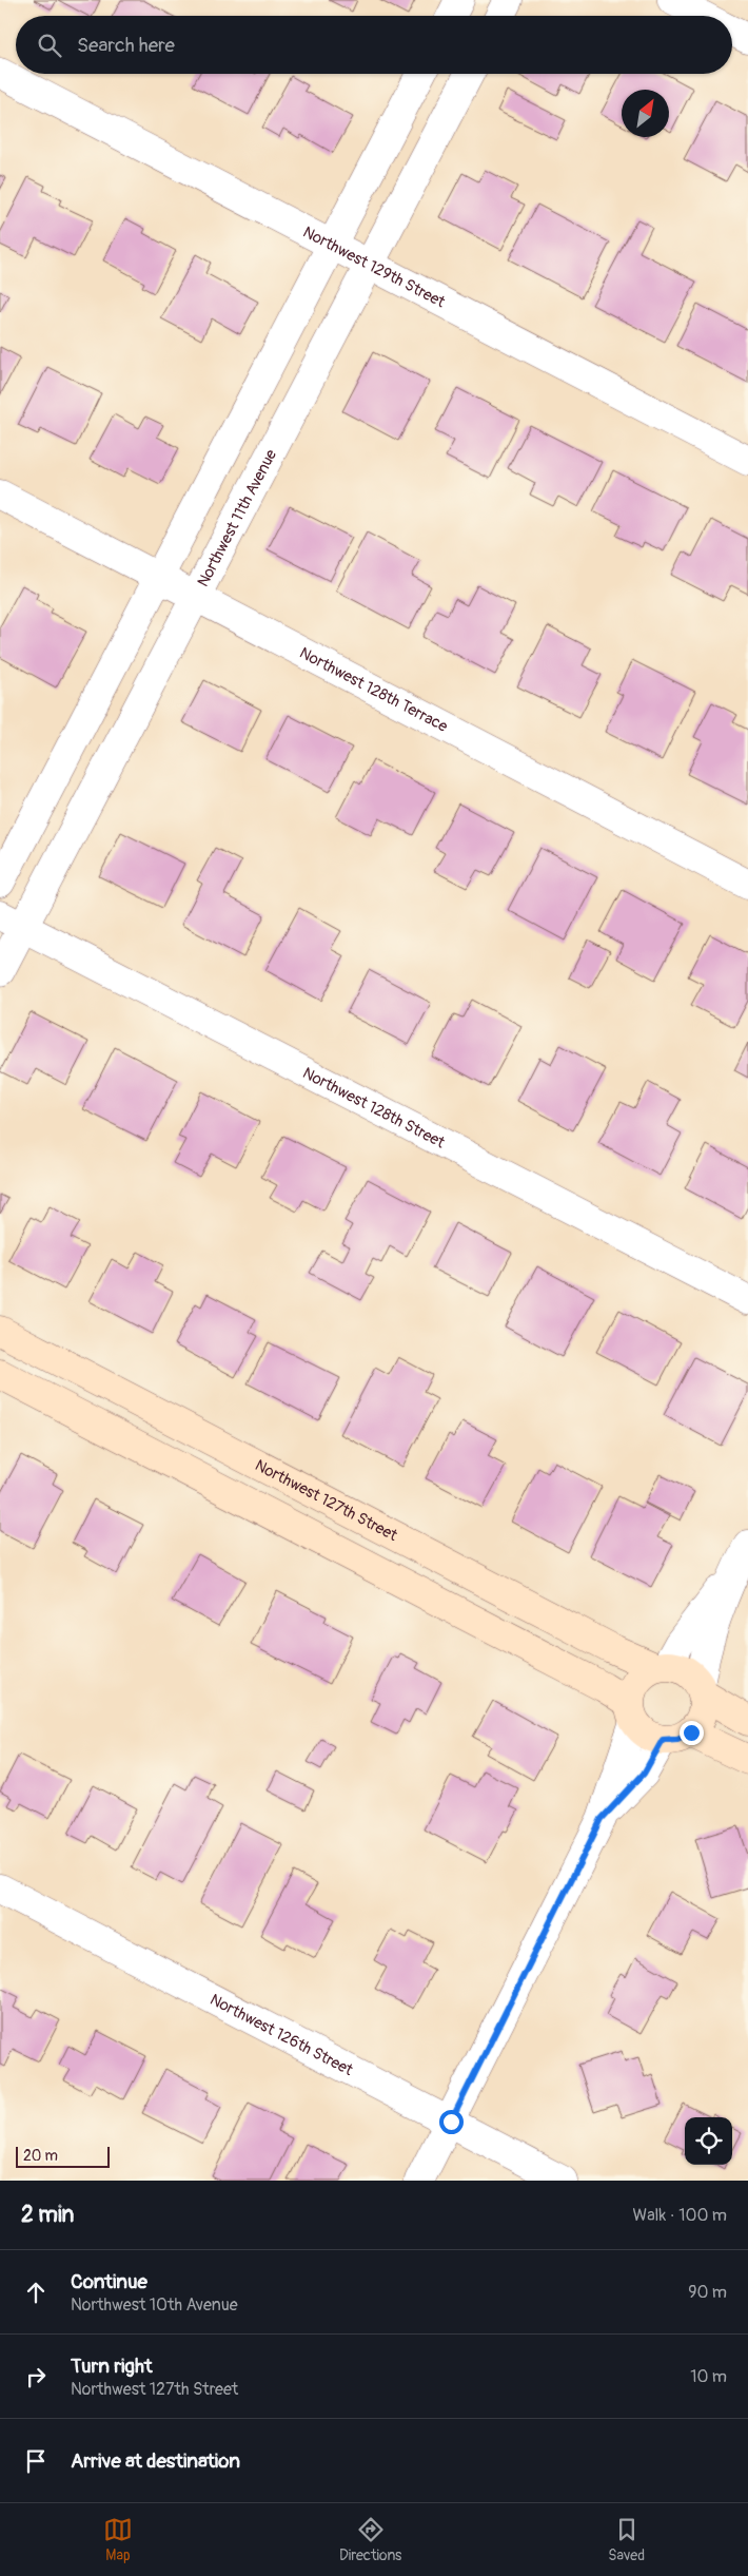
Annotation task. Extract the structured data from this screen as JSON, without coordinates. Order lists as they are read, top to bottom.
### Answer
{
  "streets": {
    "street": [
      "Northwest 129th Street",
      "Northwest 11th Avenue",
      "Northwest 128th Terrace",
      "Northwest 128th Street",
      "Northwest 127th Street",
      "Northwest 126th Street"
    ]
  },
  "crossings": [
    ["Northwest 129th Street", "Northwest 11th Avenue"],
    ["Northwest 11th Avenue", "Northwest 128th Terrace"],
    ["Northwest 11th Avenue", "Northwest 128th Street"]
  ],
  "scale_bar": "20 m",
  "north": "top right",
  "page": {
    "search": "Search here",
    "scale": "20 m",
    "heading": ["2 min", "Walk · 100 m"],
    "list": [
      ["Continue", "Northwest 10th Avenue", "90 m"],
      ["Turn right", "Northwest 127th Street", "10 m"],
      "Arrive at destination"
    ],
    "nav": ["Map", "Directions", "Saved"]
  }
}
